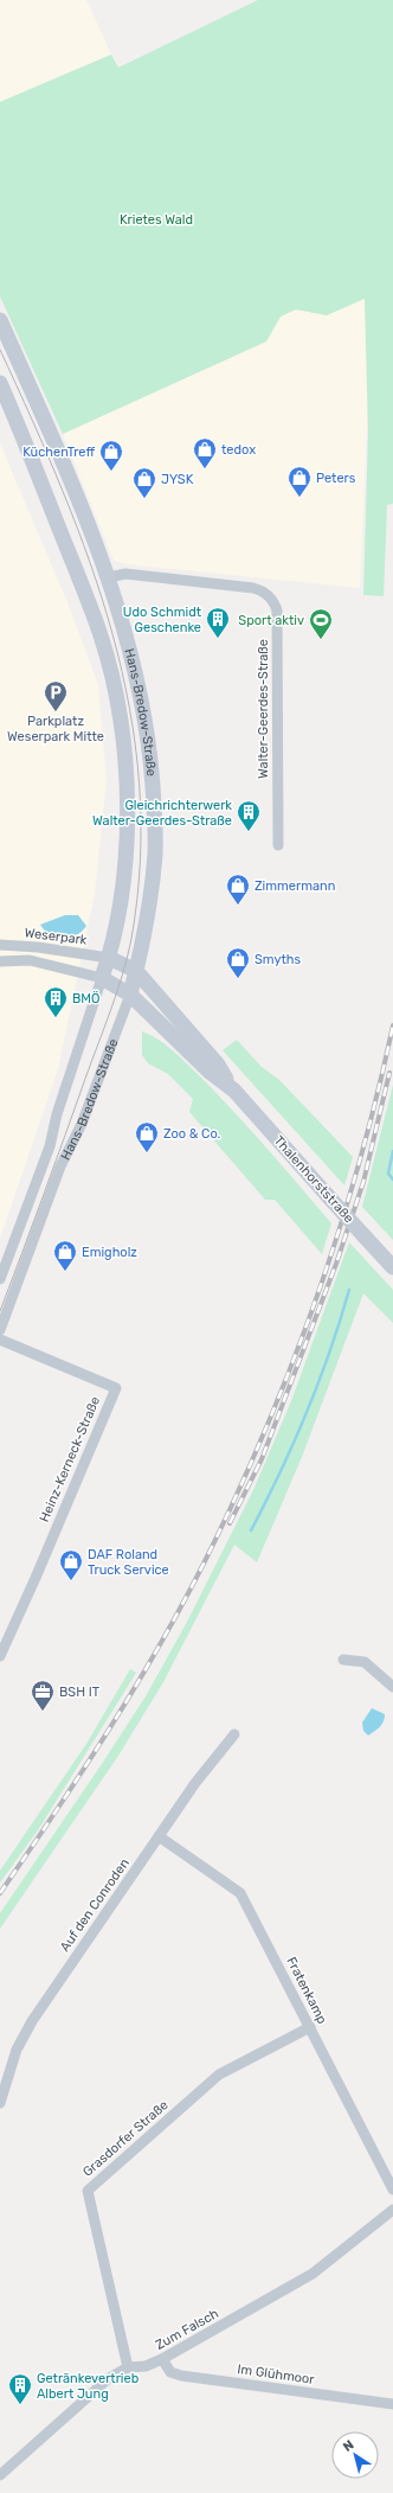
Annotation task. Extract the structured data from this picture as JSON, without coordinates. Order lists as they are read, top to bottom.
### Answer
{
  "streets": {
    "main road": ["Hans-Bredow-Straße", "Thalenhorststraße"],
    "street": [
      "Walter-Geerdes-Straße",
      "Weserpark",
      "Heinz-Kerneck-Straße",
      "Auf den Conroden",
      "Fratenkamp",
      "Grasdorfer Straße",
      "Zum Falsch",
      "Im Glühmoor"
    ]
  },
  "crossings": [
    ["Walter-Geerdes-Straße", "Hans-Bredow-Straße"],
    ["Hans-Bredow-Straße", "Weserpark"],
    ["Hans-Bredow-Straße", "Thalenhorststraße"],
    ["Weserpark", "Thalenhorststraße"],
    ["Auf den Conroden", "Fratenkamp"],
    ["Fratenkamp", "Grasdorfer Straße"],
    ["Grasdorfer Straße", "Zum Falsch"],
    ["Zum Falsch", "Im Glühmoor"]
  ],
  "parks": ["Krietes Wald"],
  "places": {
    "shop": [
      "tedox",
      "KüchenTreff",
      "Peters",
      "JYSK",
      "Zimmermann",
      "Smyths",
      "Zoo & Co.",
      "Emigholz",
      "DAF Roland Truck Service"
    ],
    "building": [
      "Udo Schmidt Geschenke",
      "Gleichrichterwerk Walter-Geerdes-Straße",
      "BMÖ",
      "Getränkevertrieb Albert Jung"
    ],
    "sports": ["Sport aktiv"],
    "parking": ["Parkplatz Weserpark Mitte"],
    "office": ["BSH IT"]
  },
  "north": "top left"
}
